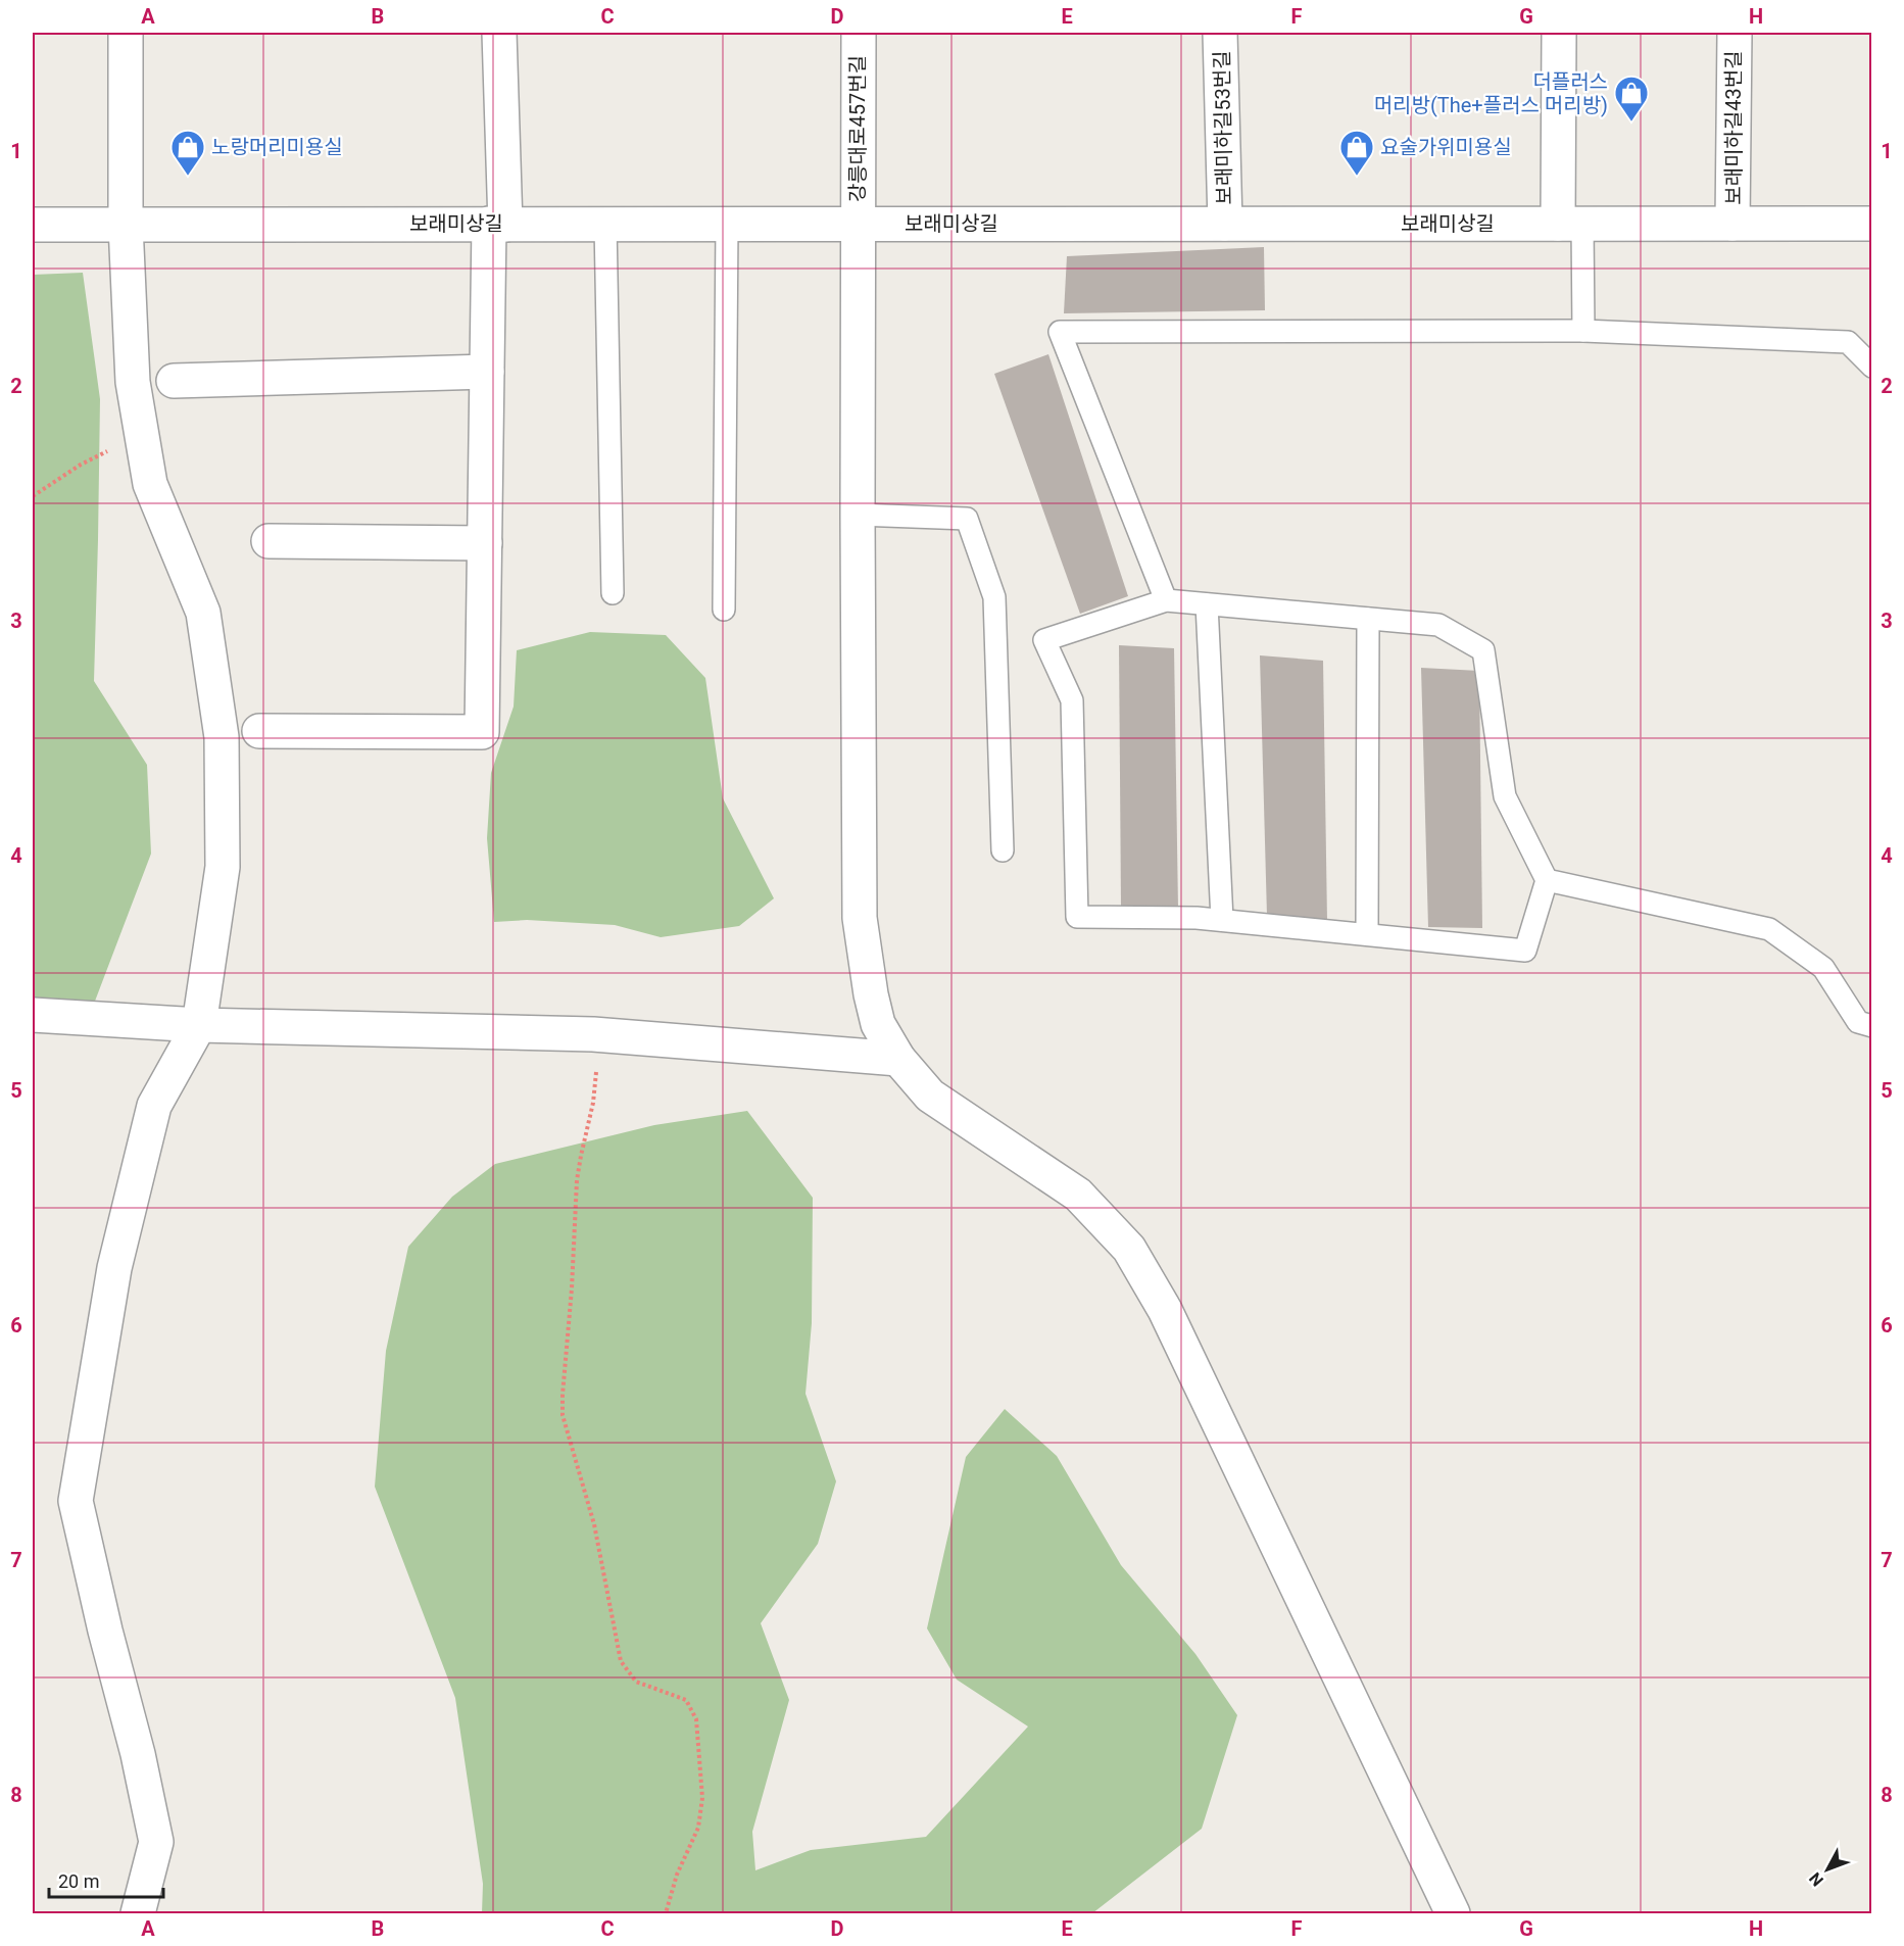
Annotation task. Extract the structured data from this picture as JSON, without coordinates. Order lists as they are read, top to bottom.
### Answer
{
  "streets": {
    "street": [
      "보래미하길53번길",
      "보래미하길43번길",
      "강릉대로457번길",
      "보래미상길"
    ]
  },
  "crossings": [
    ["보래미하길53번길", "보래미상길"],
    ["보래미하길43번길", "보래미상길"],
    ["강릉대로457번길", "보래미상길"]
  ],
  "places": {
    "shop": ["더플러스 머리방(The+플러스 머리방)", "노랑머리미용실", "요술가위미용실"]
  },
  "scale_bar": "20 m",
  "north": "bottom left",
  "grid": {
    "columns": [
      "A",
      "B",
      "C",
      "D",
      "E",
      "F",
      "G",
      "H"
    ],
    "rows": [
      "1",
      "2",
      "3",
      "4",
      "5",
      "6",
      "7",
      "8"
    ]
  }
}
